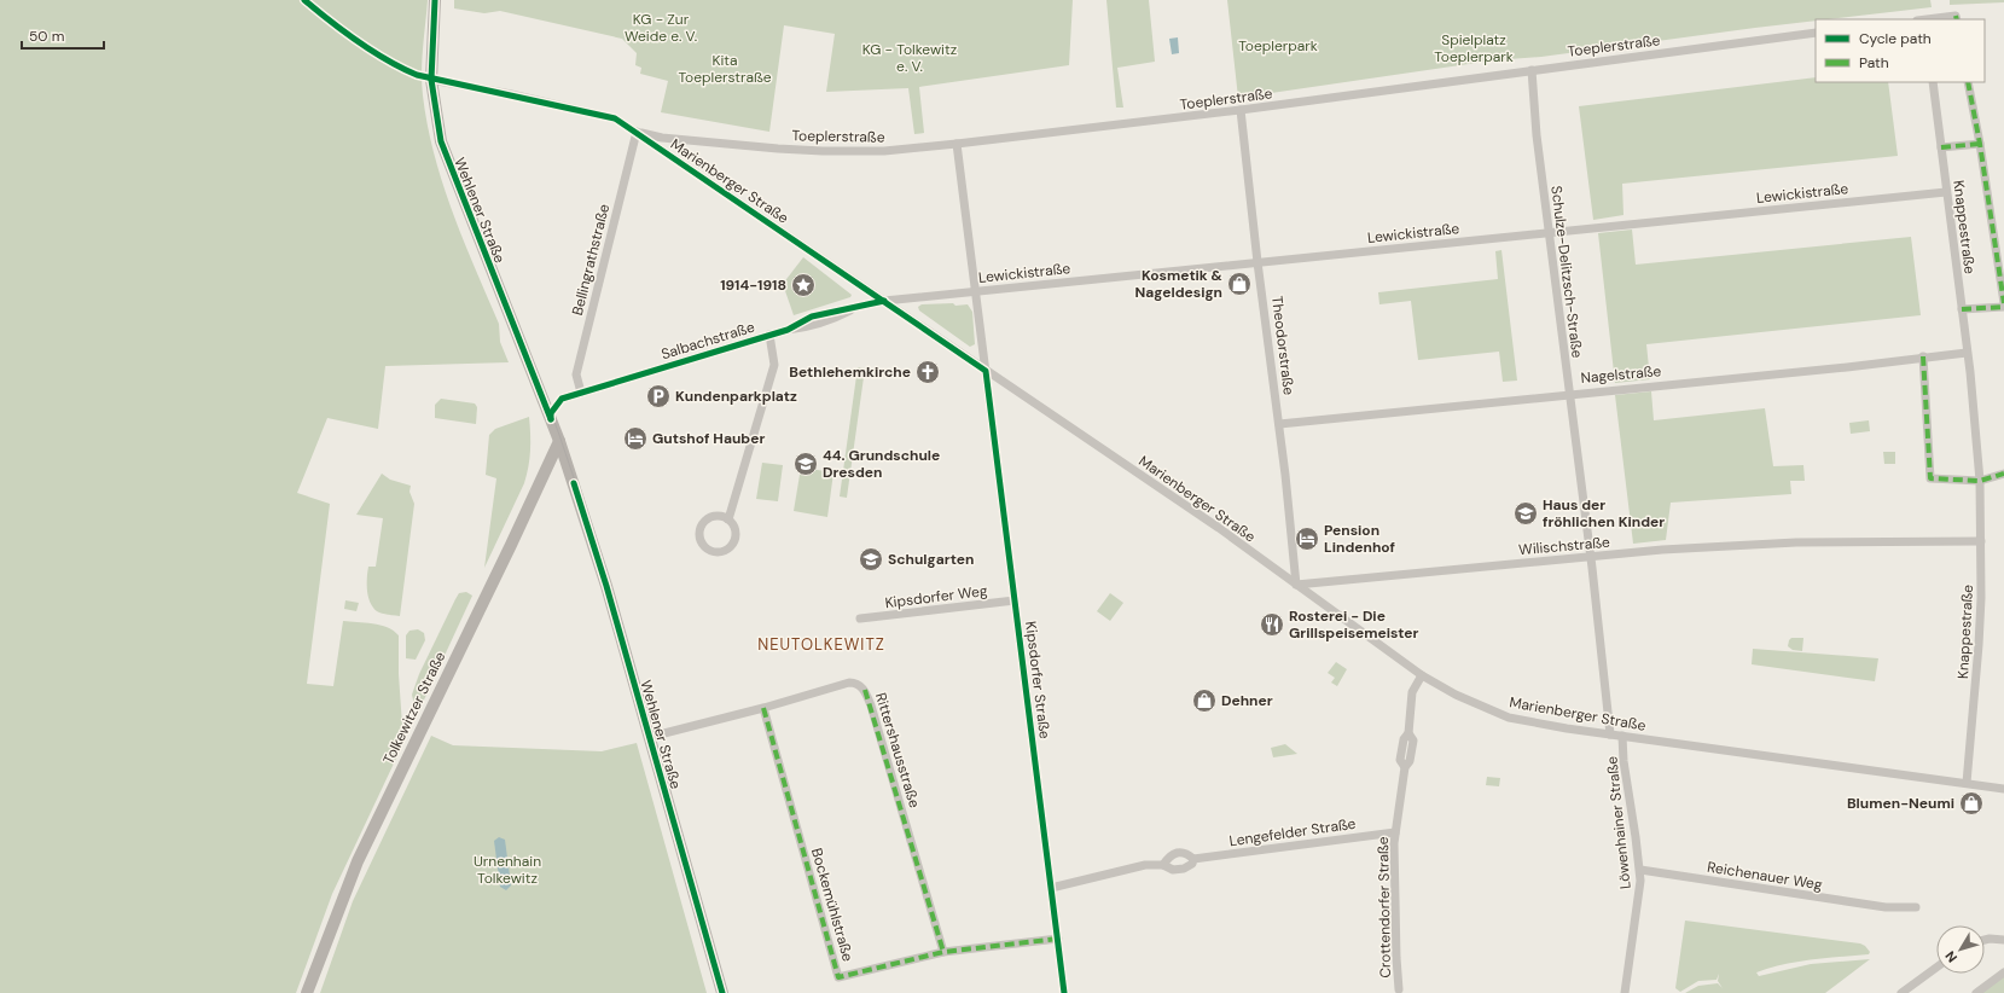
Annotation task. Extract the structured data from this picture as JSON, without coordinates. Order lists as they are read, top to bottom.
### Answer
{
  "streets": {
    "main road": ["Wehlener Straße", "Tolkewitzer Straße"],
    "street": [
      "Toeplerstraße",
      "Marienberger Straße",
      "Lewickistraße",
      "Knappestraße",
      "Bellingrathstraße",
      "Schulze-Delitzsch-Straße",
      "Salbachstraße",
      "Theodorstraße",
      "Nagelstraße",
      "Wilischstraße",
      "Kipsdorfer Weg",
      "Kipsdorfer Straße",
      "Rittershausstraße",
      "Löwenhainer Straße",
      "Lengefelder Straße",
      "Reichenauer Weg",
      "Bockemühlstraße",
      "Crottendorfer Straße"
    ]
  },
  "crossings": [
    ["Toeplerstraße", "Marienberger Straße"],
    ["Toeplerstraße", "Bellingrathstraße"],
    ["Toeplerstraße", "Schulze-Delitzsch-Straße"],
    ["Toeplerstraße", "Theodorstraße"],
    ["Toeplerstraße", "Kipsdorfer Straße"],
    ["Marienberger Straße", "Lewickistraße"],
    ["Marienberger Straße", "Wehlener Straße"],
    ["Marienberger Straße", "Knappestraße"],
    ["Marienberger Straße", "Bellingrathstraße"],
    ["Marienberger Straße", "Schulze-Delitzsch-Straße"],
    ["Marienberger Straße", "Salbachstraße"],
    ["Marienberger Straße", "Theodorstraße"],
    ["Marienberger Straße", "Wilischstraße"],
    ["Marienberger Straße", "Kipsdorfer Straße"],
    ["Marienberger Straße", "Löwenhainer Straße"],
    ["Marienberger Straße", "Crottendorfer Straße"],
    ["Lewickistraße", "Knappestraße"],
    ["Lewickistraße", "Schulze-Delitzsch-Straße"],
    ["Lewickistraße", "Salbachstraße"],
    ["Lewickistraße", "Theodorstraße"],
    ["Lewickistraße", "Kipsdorfer Straße"],
    ["Wehlener Straße", "Salbachstraße"],
    ["Wehlener Straße", "Tolkewitzer Straße"],
    ["Wehlener Straße", "Rittershausstraße"],
    ["Knappestraße", "Nagelstraße"],
    ["Knappestraße", "Wilischstraße"],
    ["Bellingrathstraße", "Salbachstraße"],
    ["Schulze-Delitzsch-Straße", "Nagelstraße"],
    ["Schulze-Delitzsch-Straße", "Wilischstraße"],
    ["Theodorstraße", "Nagelstraße"],
    ["Theodorstraße", "Wilischstraße"],
    ["Kipsdorfer Weg", "Kipsdorfer Straße"],
    ["Kipsdorfer Straße", "Lengefelder Straße"],
    ["Kipsdorfer Straße", "Bockemühlstraße"],
    ["Rittershausstraße", "Bockemühlstraße"],
    ["Löwenhainer Straße", "Reichenauer Weg"],
    ["Lengefelder Straße", "Crottendorfer Straße"]
  ],
  "districts": ["NEUTOLKEWITZ"],
  "parks": [
    "KG - Zur Weide e. V.",
    "Spielplatz Toeplerpark",
    "Toeplerpark",
    "KG - Tolkewitz e. V.",
    "Kita Toeplerstraße",
    "Urnenhain Tolkewitz"
  ],
  "places": {
    "shop": ["Kosmetik & Nageldesign", "Dehner", "Blumen-Neumi"],
    "place": ["1914-1918"],
    "church": ["Bethlehemkirche"],
    "parking": ["Kundenparkplatz"],
    "hotel": ["Gutshof Hauber", "Pension Lindenhof"],
    "school or university": ["44. Grundschule Dresden", "Haus der fröhlichen Kinder", "Schulgarten"],
    "restaurant": ["Rosterei - Die Grillspeisemeister"]
  },
  "legend": ["Cycle path", "Path"],
  "scale_bar": "50 m",
  "north": "bottom left"
}
